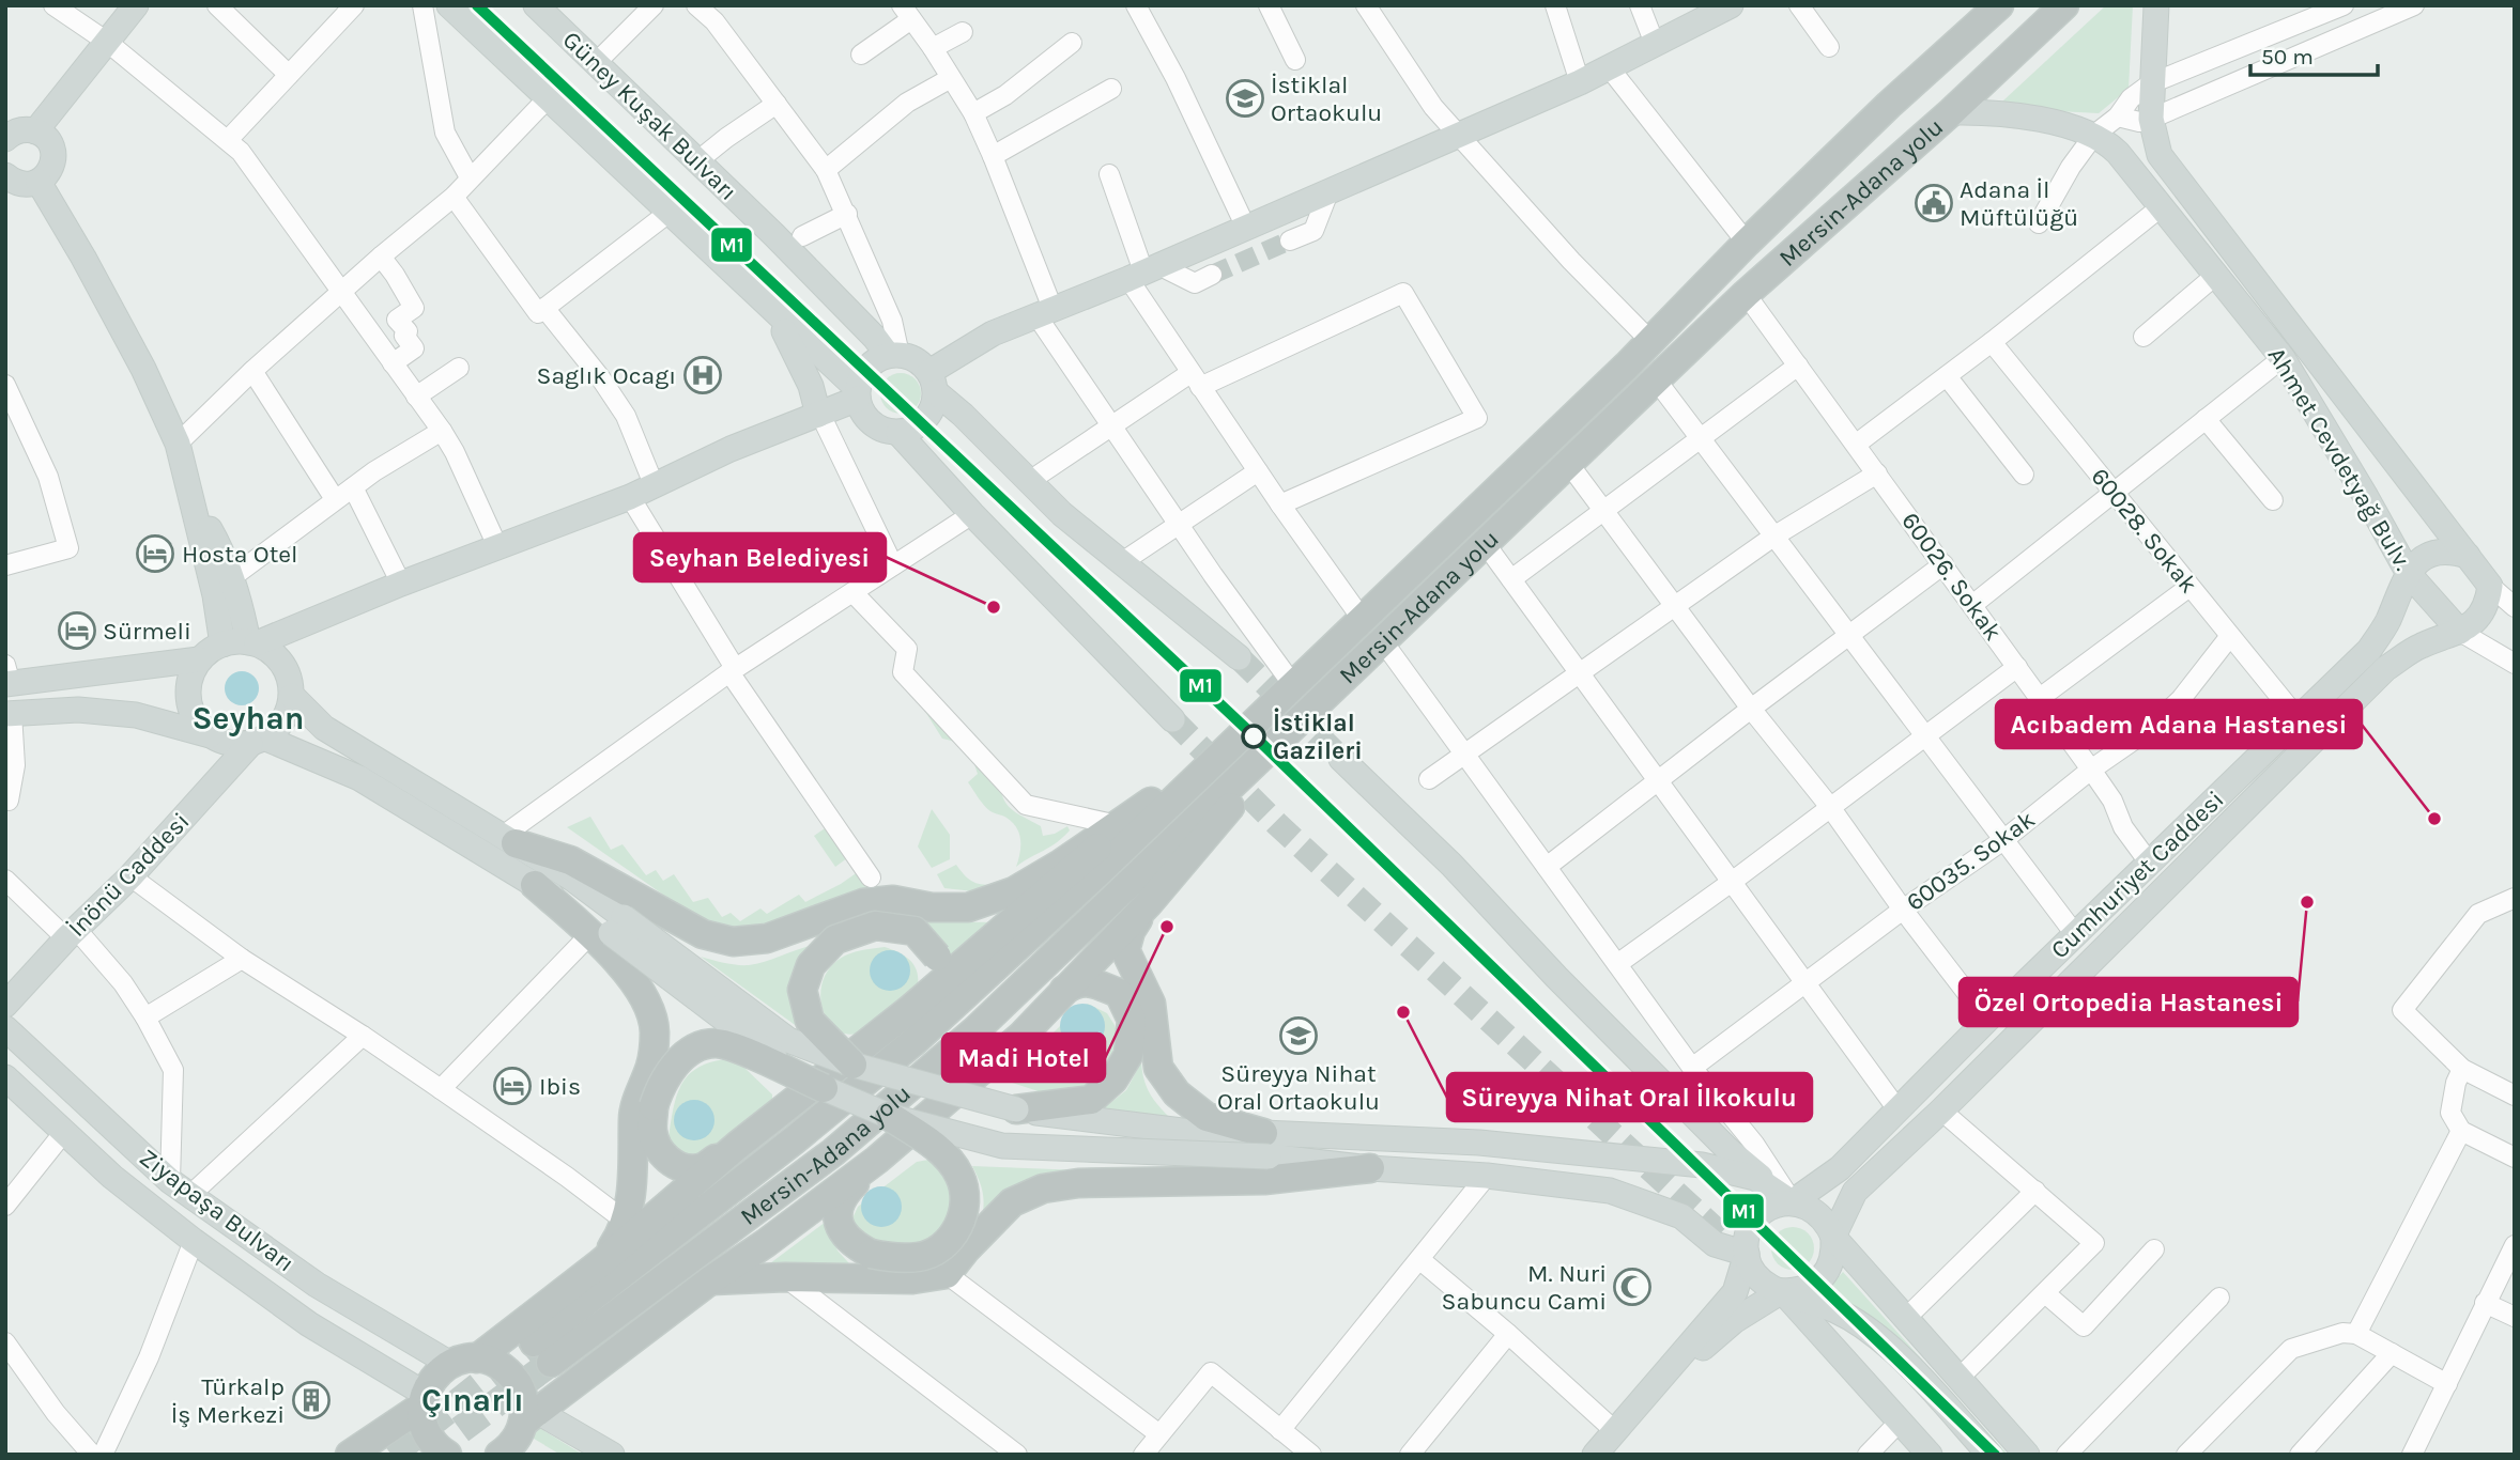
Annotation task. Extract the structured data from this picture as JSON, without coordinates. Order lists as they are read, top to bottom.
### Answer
{
  "streets": {
    "highway": ["Mersin-Adana yolu"],
    "main road": [
      "Güney Kuşak Bulvarı",
      "Ahmet Cevdetyağ Bulv.",
      "İnönü Caddesi",
      "Cumhuriyet Caddesi",
      "Ziyapaşa Bulvarı"
    ],
    "street": ["60028. Sokak", "60026. Sokak", "60035. Sokak"]
  },
  "crossings": [
    ["Mersin-Adana yolu", "60026. Sokak"],
    ["Ahmet Cevdetyağ Bulv.", "Cumhuriyet Caddesi"],
    ["60028. Sokak", "60035. Sokak"],
    ["60028. Sokak", "Cumhuriyet Caddesi"],
    ["60026. Sokak", "60035. Sokak"],
    ["60026. Sokak", "Cumhuriyet Caddesi"]
  ],
  "districts": ["Seyhan", "Çınarlı"],
  "places": {
    "school or university": ["İstiklal Ortaokulu", "Süreyya Nihat Oral Ortaokulu"],
    "public building": ["Adana İl Müftülüğü"],
    "hospital": ["Saglık Ocagı"],
    "hotel": ["Hosta Otel", "Sürmeli", "Ibis"],
    "other": [
      "Seyhan Belediyesi",
      "İstiklal Gazileri",
      "Acıbadem Adana Hastanesi",
      "Özel Ortopedia Hastanesi",
      "Madi Hotel",
      "Süreyya Nihat Oral İlkokulu"
    ],
    "mosque": ["M. Nuri Sabuncu Cami"],
    "building": ["Türkalp İş Merkezi"]
  },
  "lines": ["transit line M1"],
  "scale_bar": "50 m"
}
